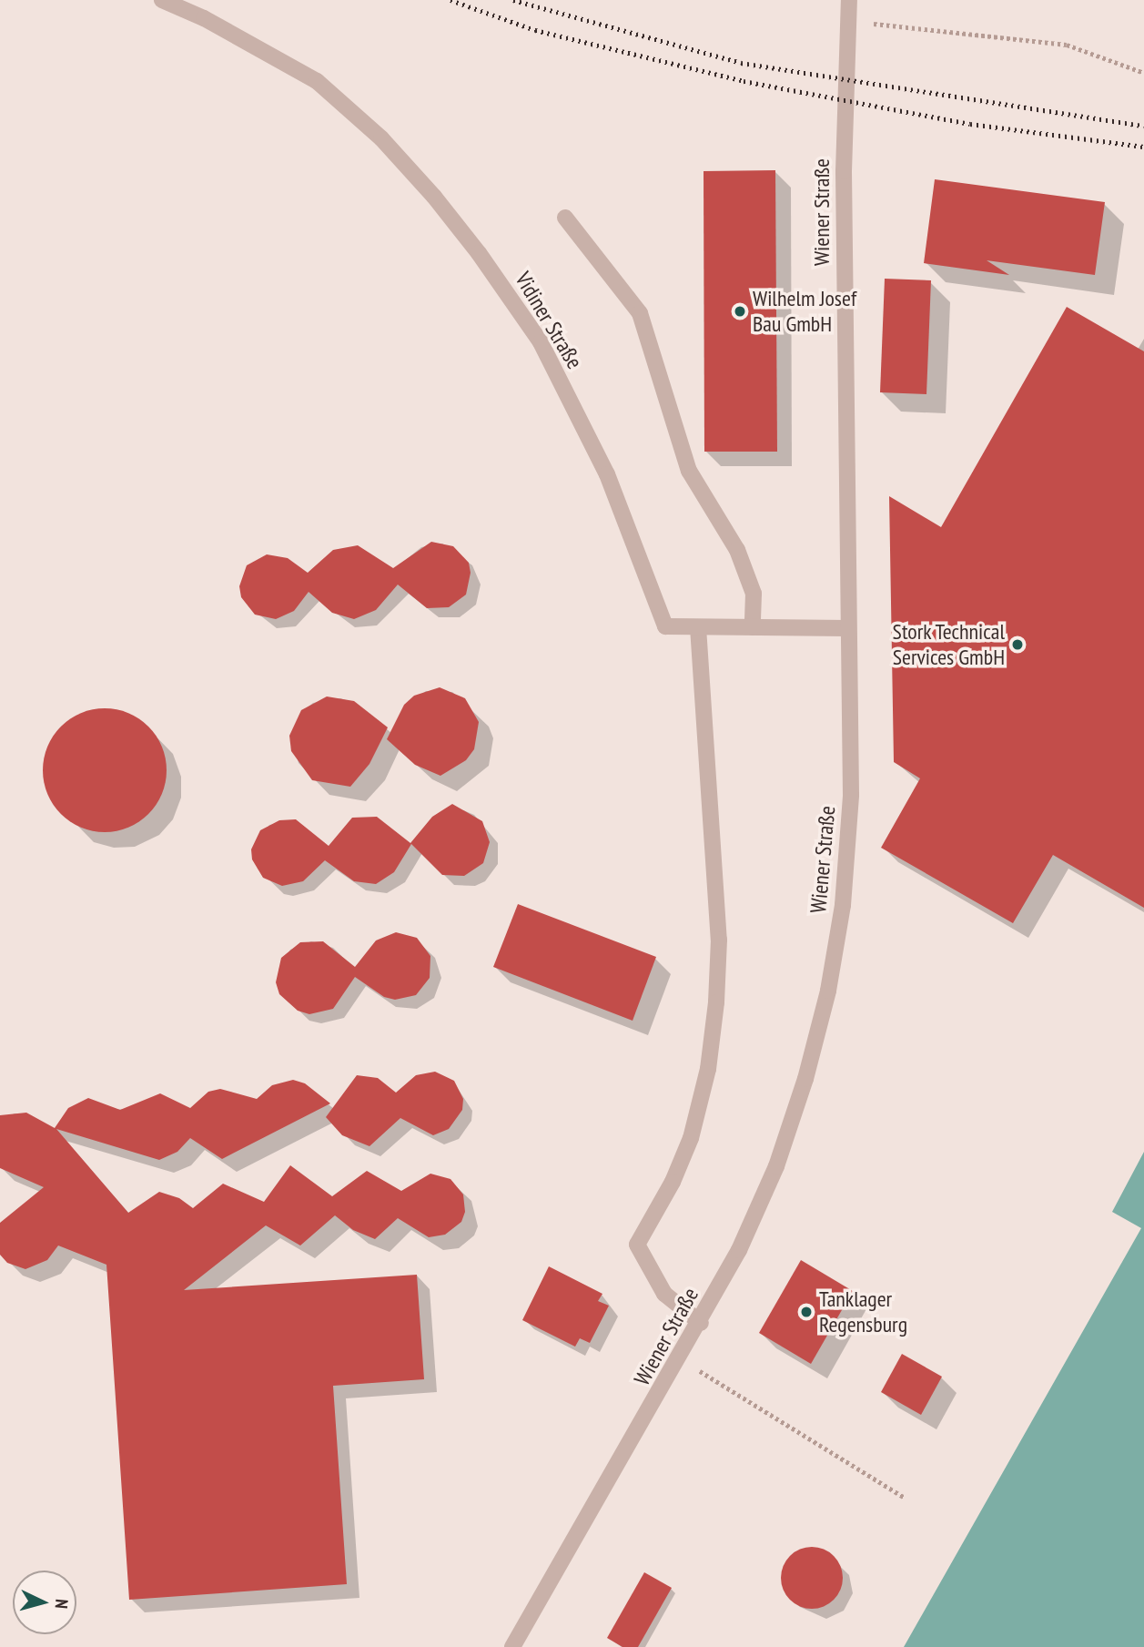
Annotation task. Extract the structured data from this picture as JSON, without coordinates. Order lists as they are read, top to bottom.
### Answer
{
  "streets": {
    "street": ["Wiener Straße", "Vidiner Straße"]
  },
  "crossings": [
    ["Wiener Straße", "Vidiner Straße"]
  ],
  "places": ["Wilhelm Josef Bau GmbH", "Stork Technical Services GmbH", "Tanklager Regensburg"],
  "north": "right"
}
